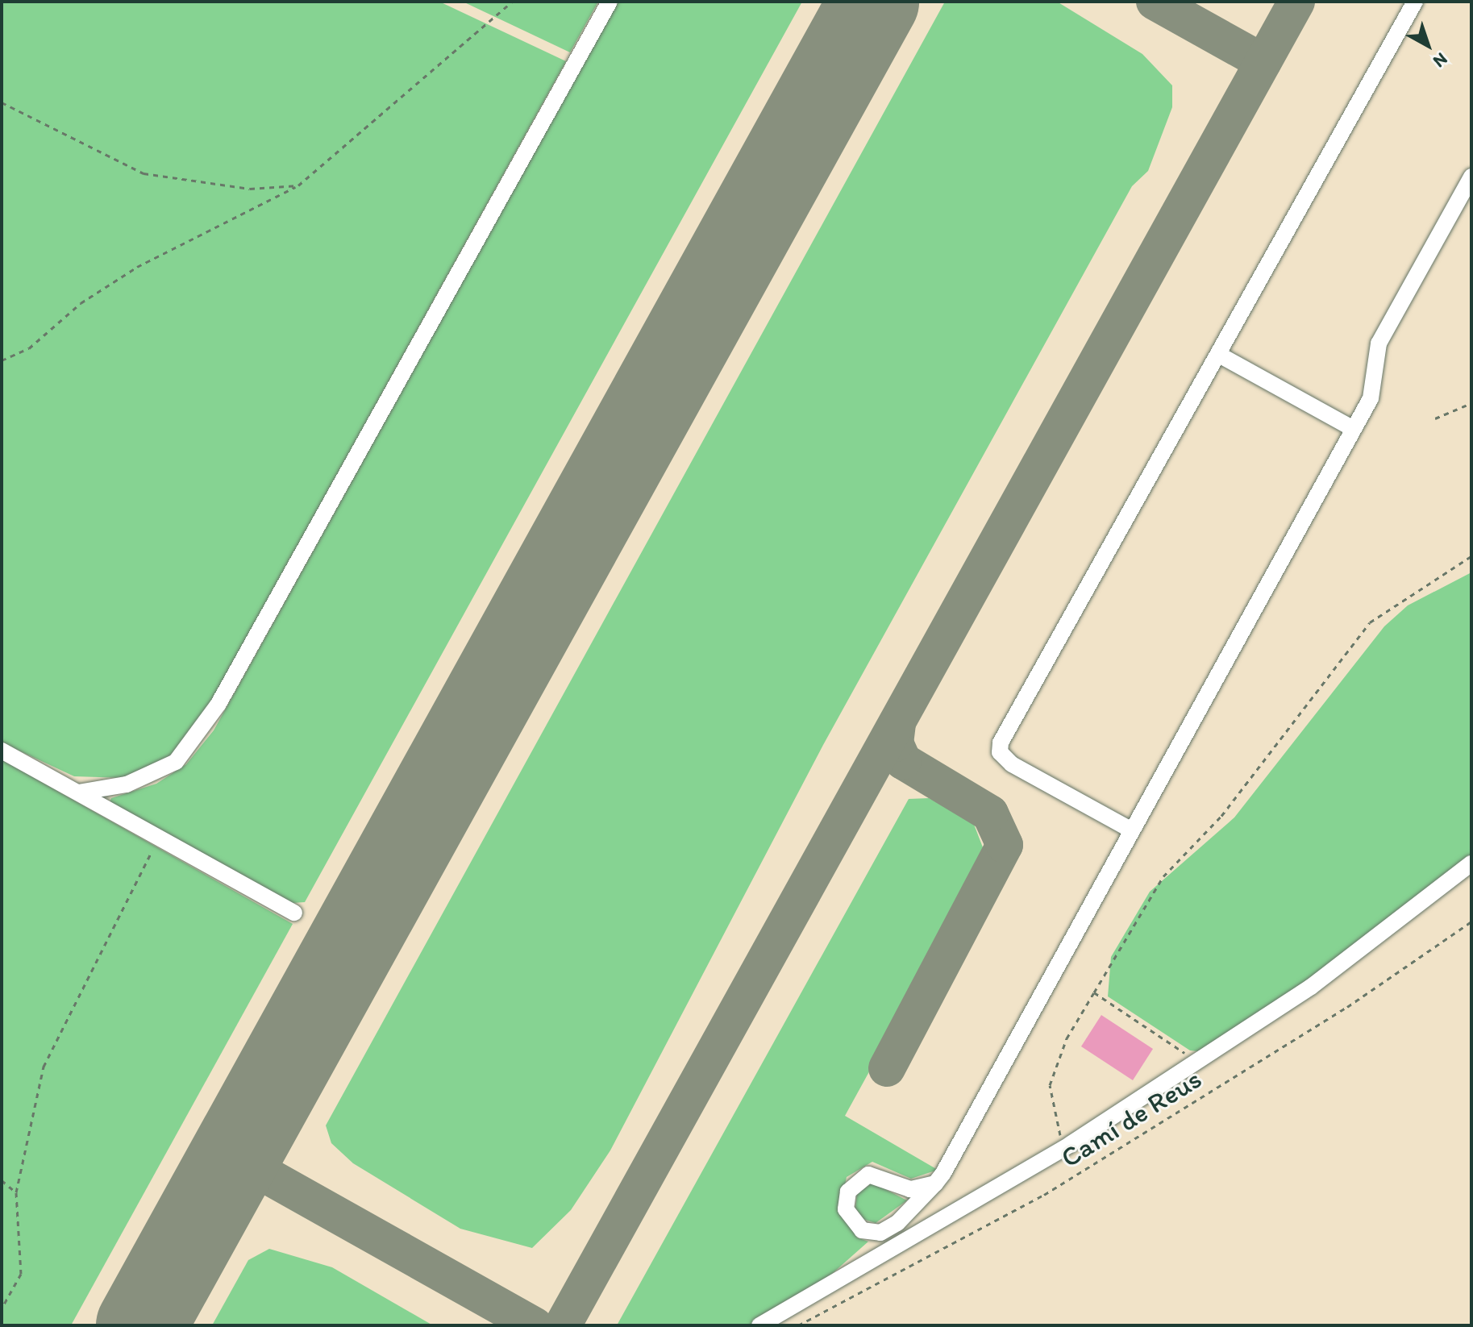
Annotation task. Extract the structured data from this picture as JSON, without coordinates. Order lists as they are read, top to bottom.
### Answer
{
  "streets": {
    "path": ["Camí de Reus"]
  },
  "north": "bottom right"
}
